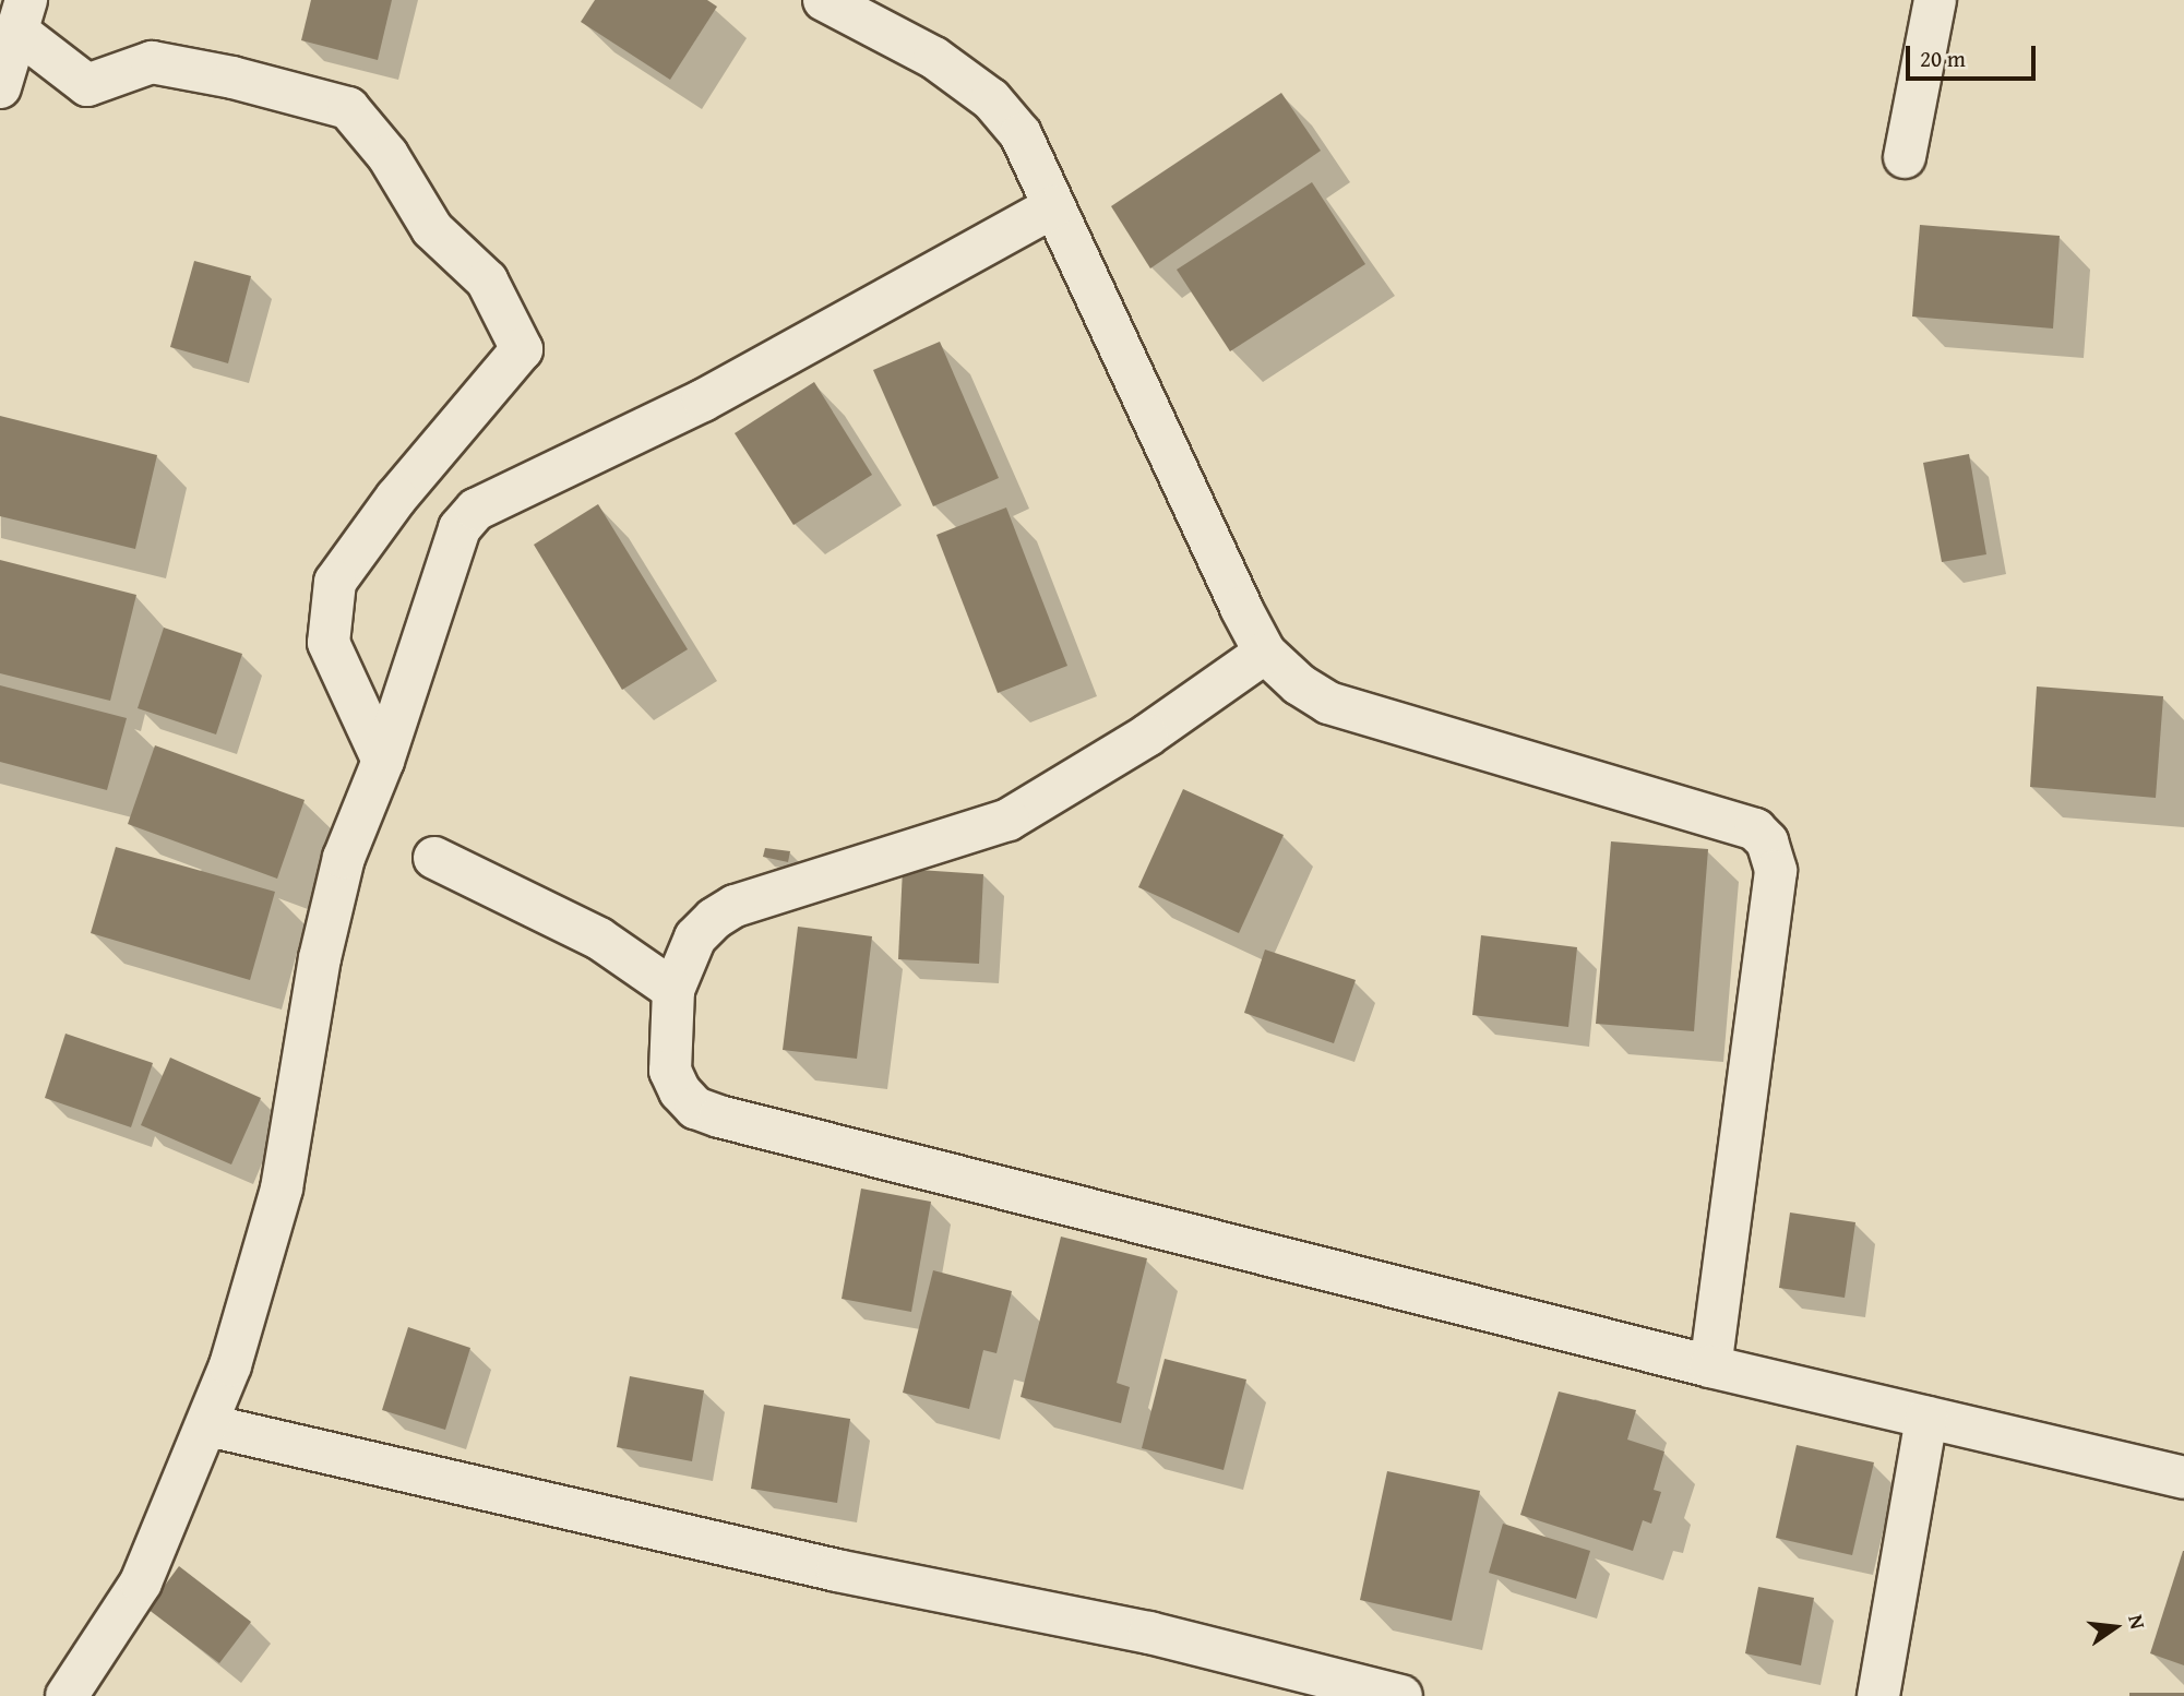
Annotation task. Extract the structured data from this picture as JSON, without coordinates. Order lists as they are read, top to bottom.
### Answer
{
  "scale_bar": "20 m",
  "north": "right"
}
